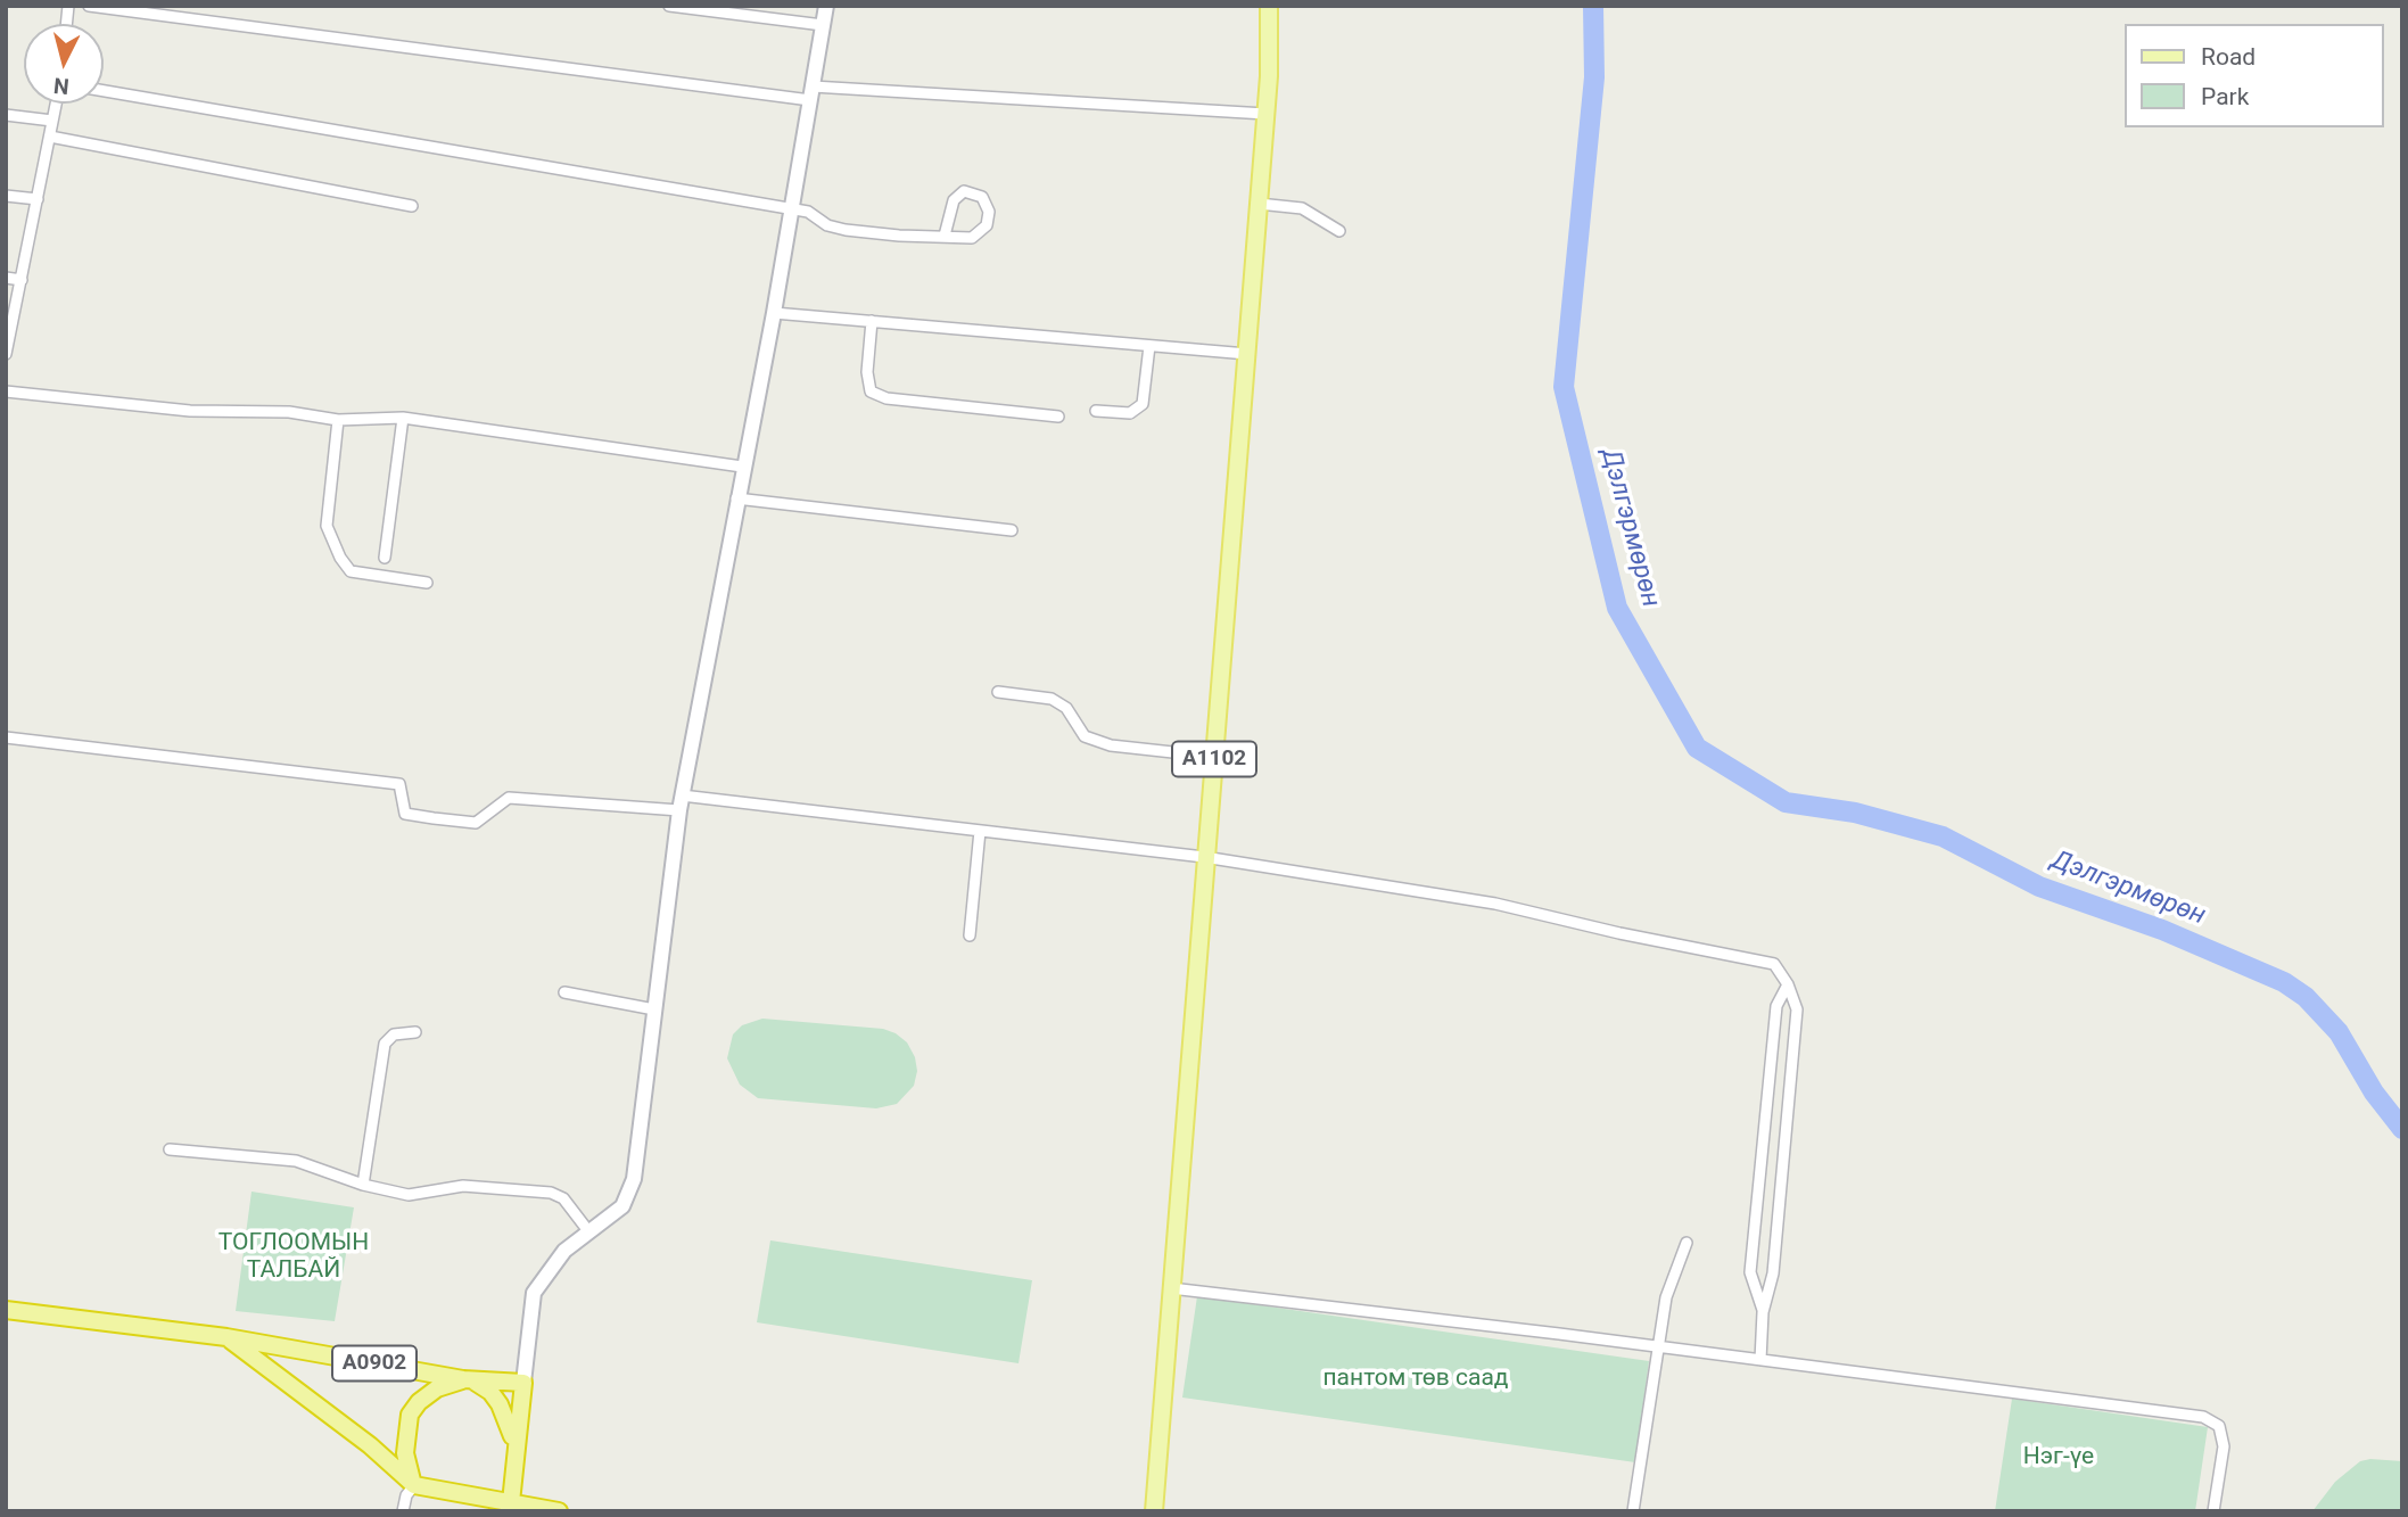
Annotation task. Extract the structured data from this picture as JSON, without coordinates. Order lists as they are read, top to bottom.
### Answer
{
  "streets": {
    "highway": ["A0902"],
    "main road": ["A1102"]
  },
  "water": ["Дэлгэрмөрөн"],
  "parks": ["ТОГЛООМЫН ТАЛБАЙ", "пантом төв саад", "Нэг-үе"],
  "legend": ["Road", "Park"],
  "north": "bottom"
}
